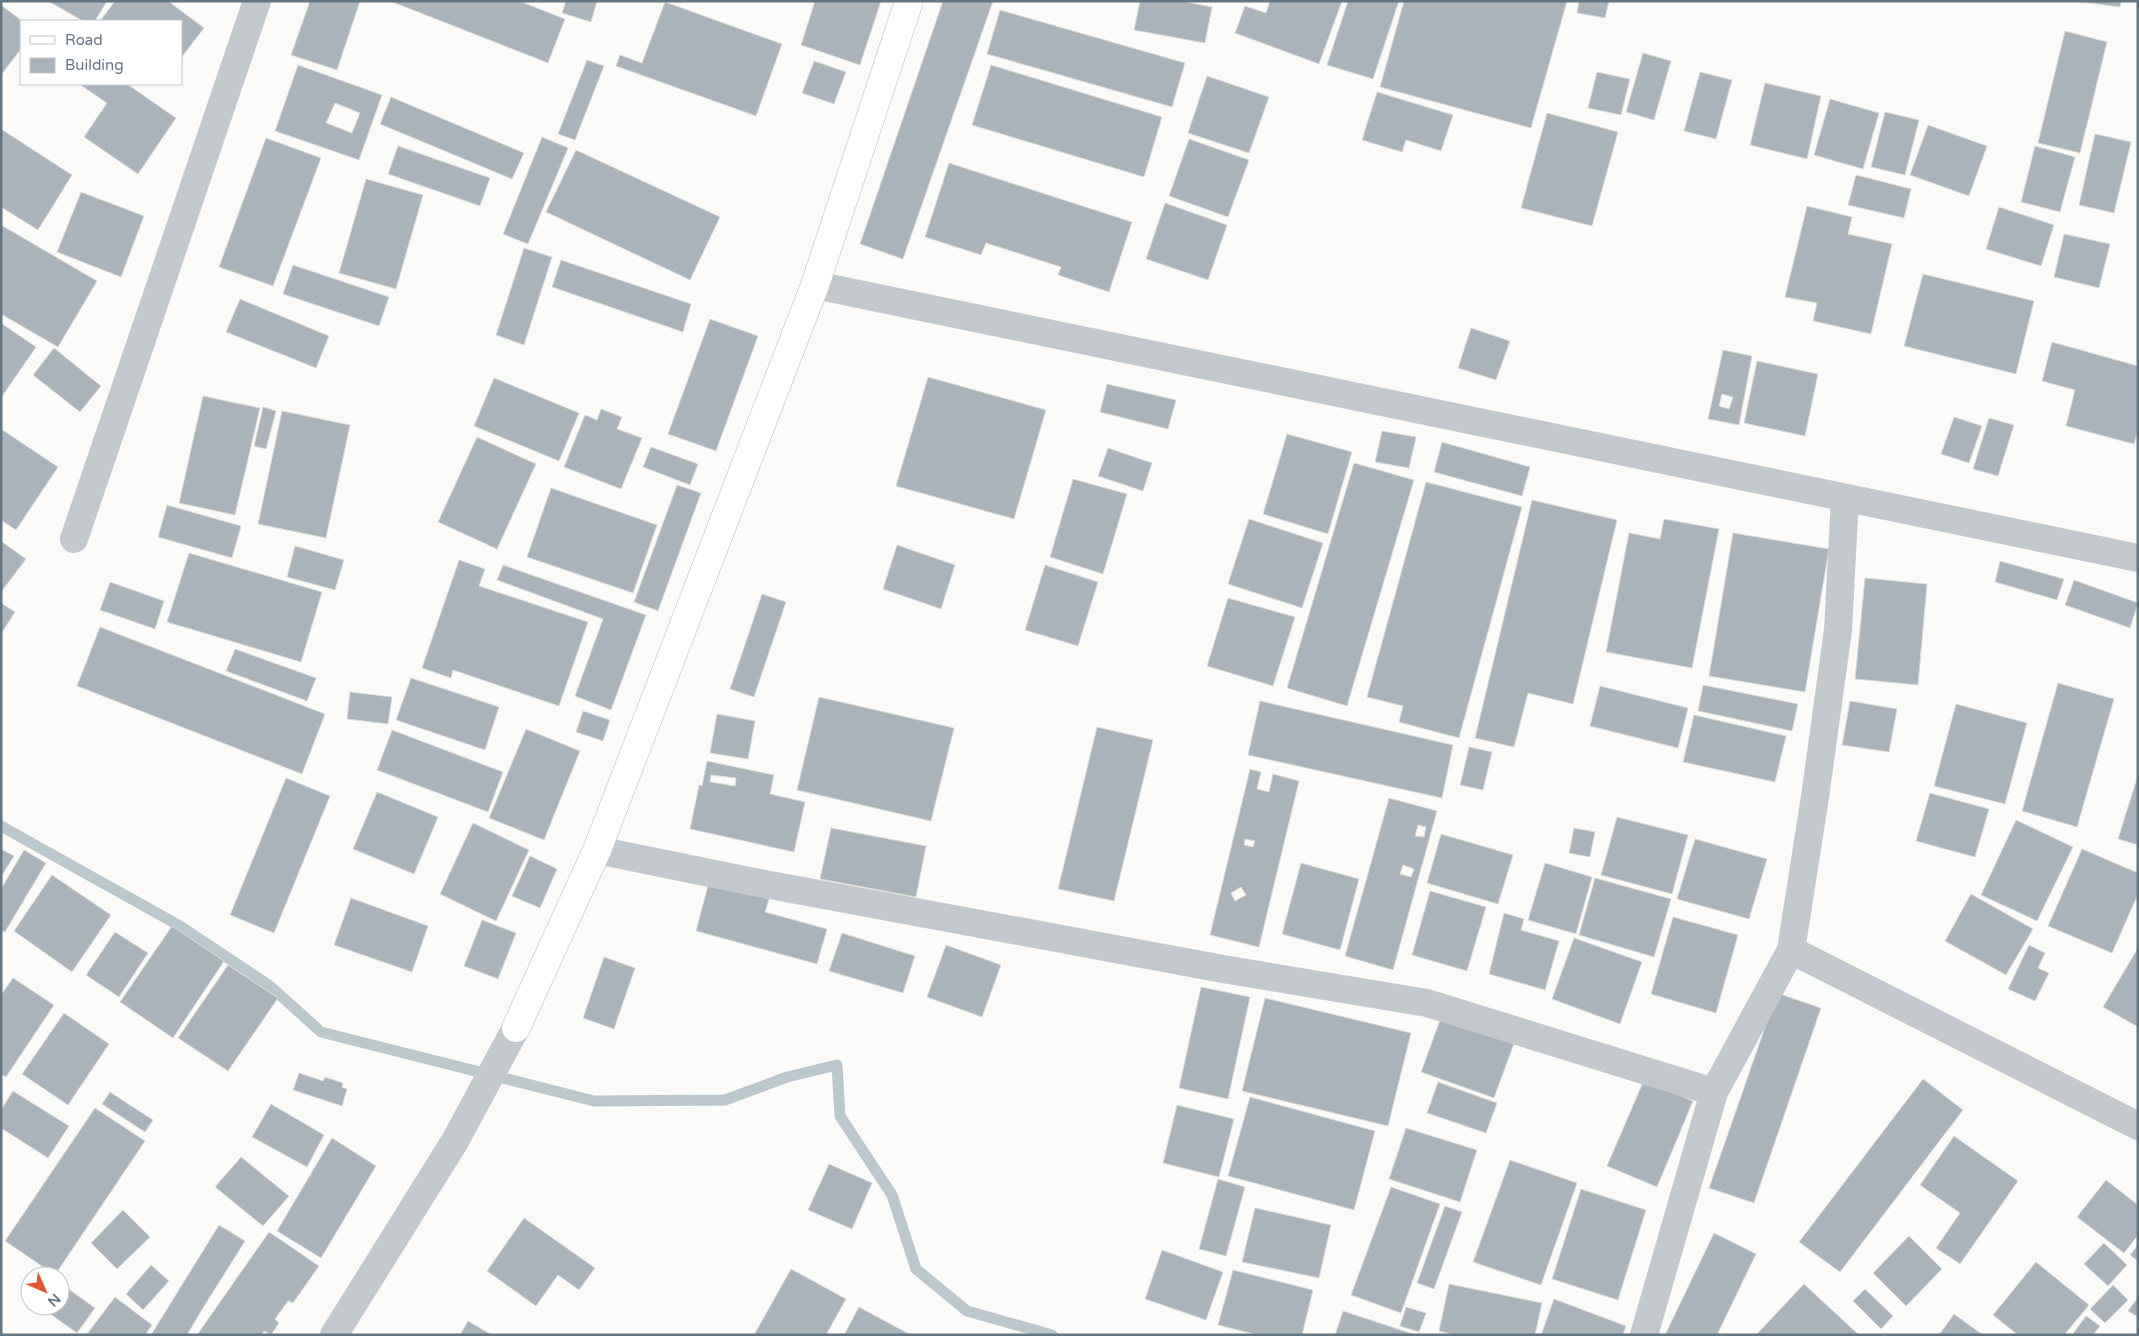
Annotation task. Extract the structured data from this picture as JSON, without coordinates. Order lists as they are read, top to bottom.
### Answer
{
  "legend": ["Road", "Building"],
  "north": "bottom right"
}
